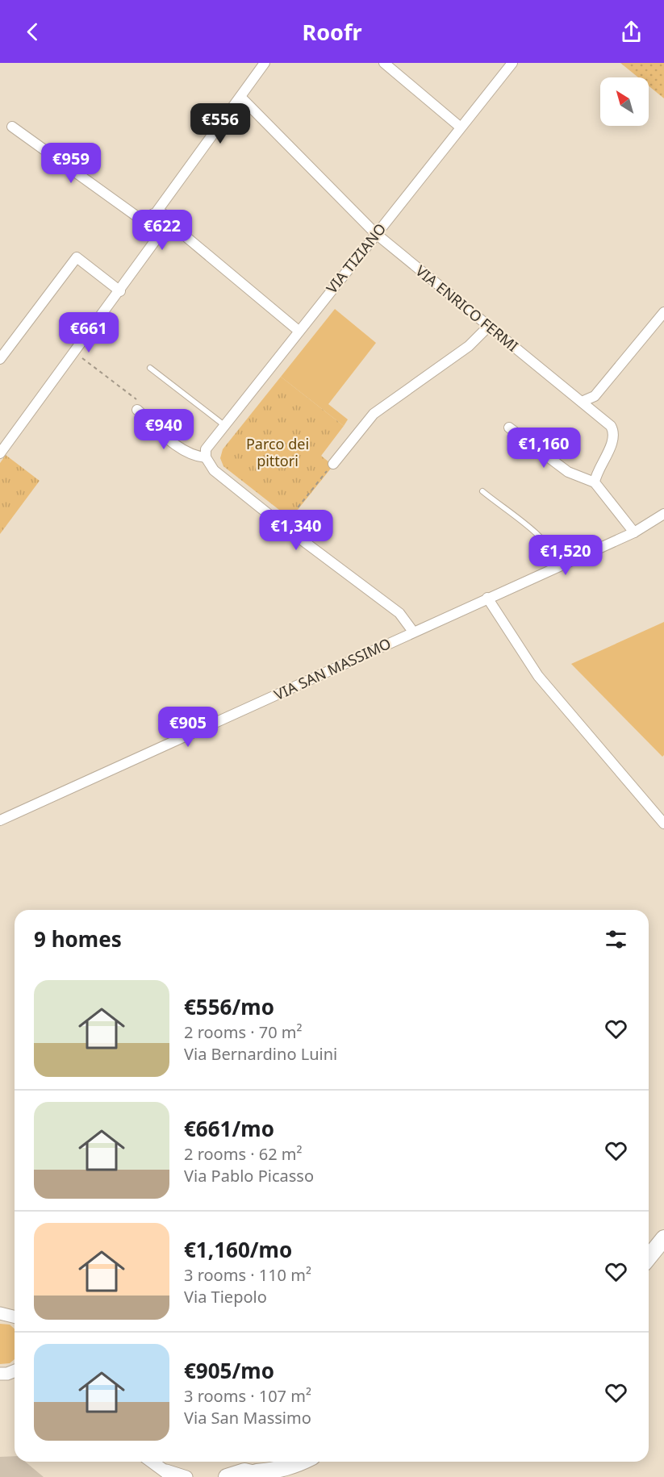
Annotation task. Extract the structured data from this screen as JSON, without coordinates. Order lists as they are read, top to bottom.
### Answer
{
  "streets": {
    "street": ["VIA TIZIANO", "VIA ENRICO FERMI", "VIA SAN MASSIMO"]
  },
  "crossings": [
    ["VIA TIZIANO", "VIA ENRICO FERMI"]
  ],
  "parks": ["Parco dei pittori"],
  "north": "top left",
  "page": {
    "header": "Roofr",
    "price": [
      "€556",
      "€959",
      "€622",
      "€661",
      "€940",
      "€1,160",
      "€1,340",
      "€1,520",
      "€905"
    ],
    "heading": "9 homes",
    "list": [
      {
        "name": "€556/mo",
        "note": "2 rooms · 70 m² · Via Bernardino Luini"
      },
      {
        "name": "€661/mo",
        "note": "2 rooms · 62 m² · Via Pablo Picasso"
      },
      {
        "name": "€1,160/mo",
        "note": "3 rooms · 110 m² · Via Tiepolo"
      },
      {
        "name": "€905/mo",
        "note": "3 rooms · 107 m² · Via San Massimo"
      }
    ]
  }
}
